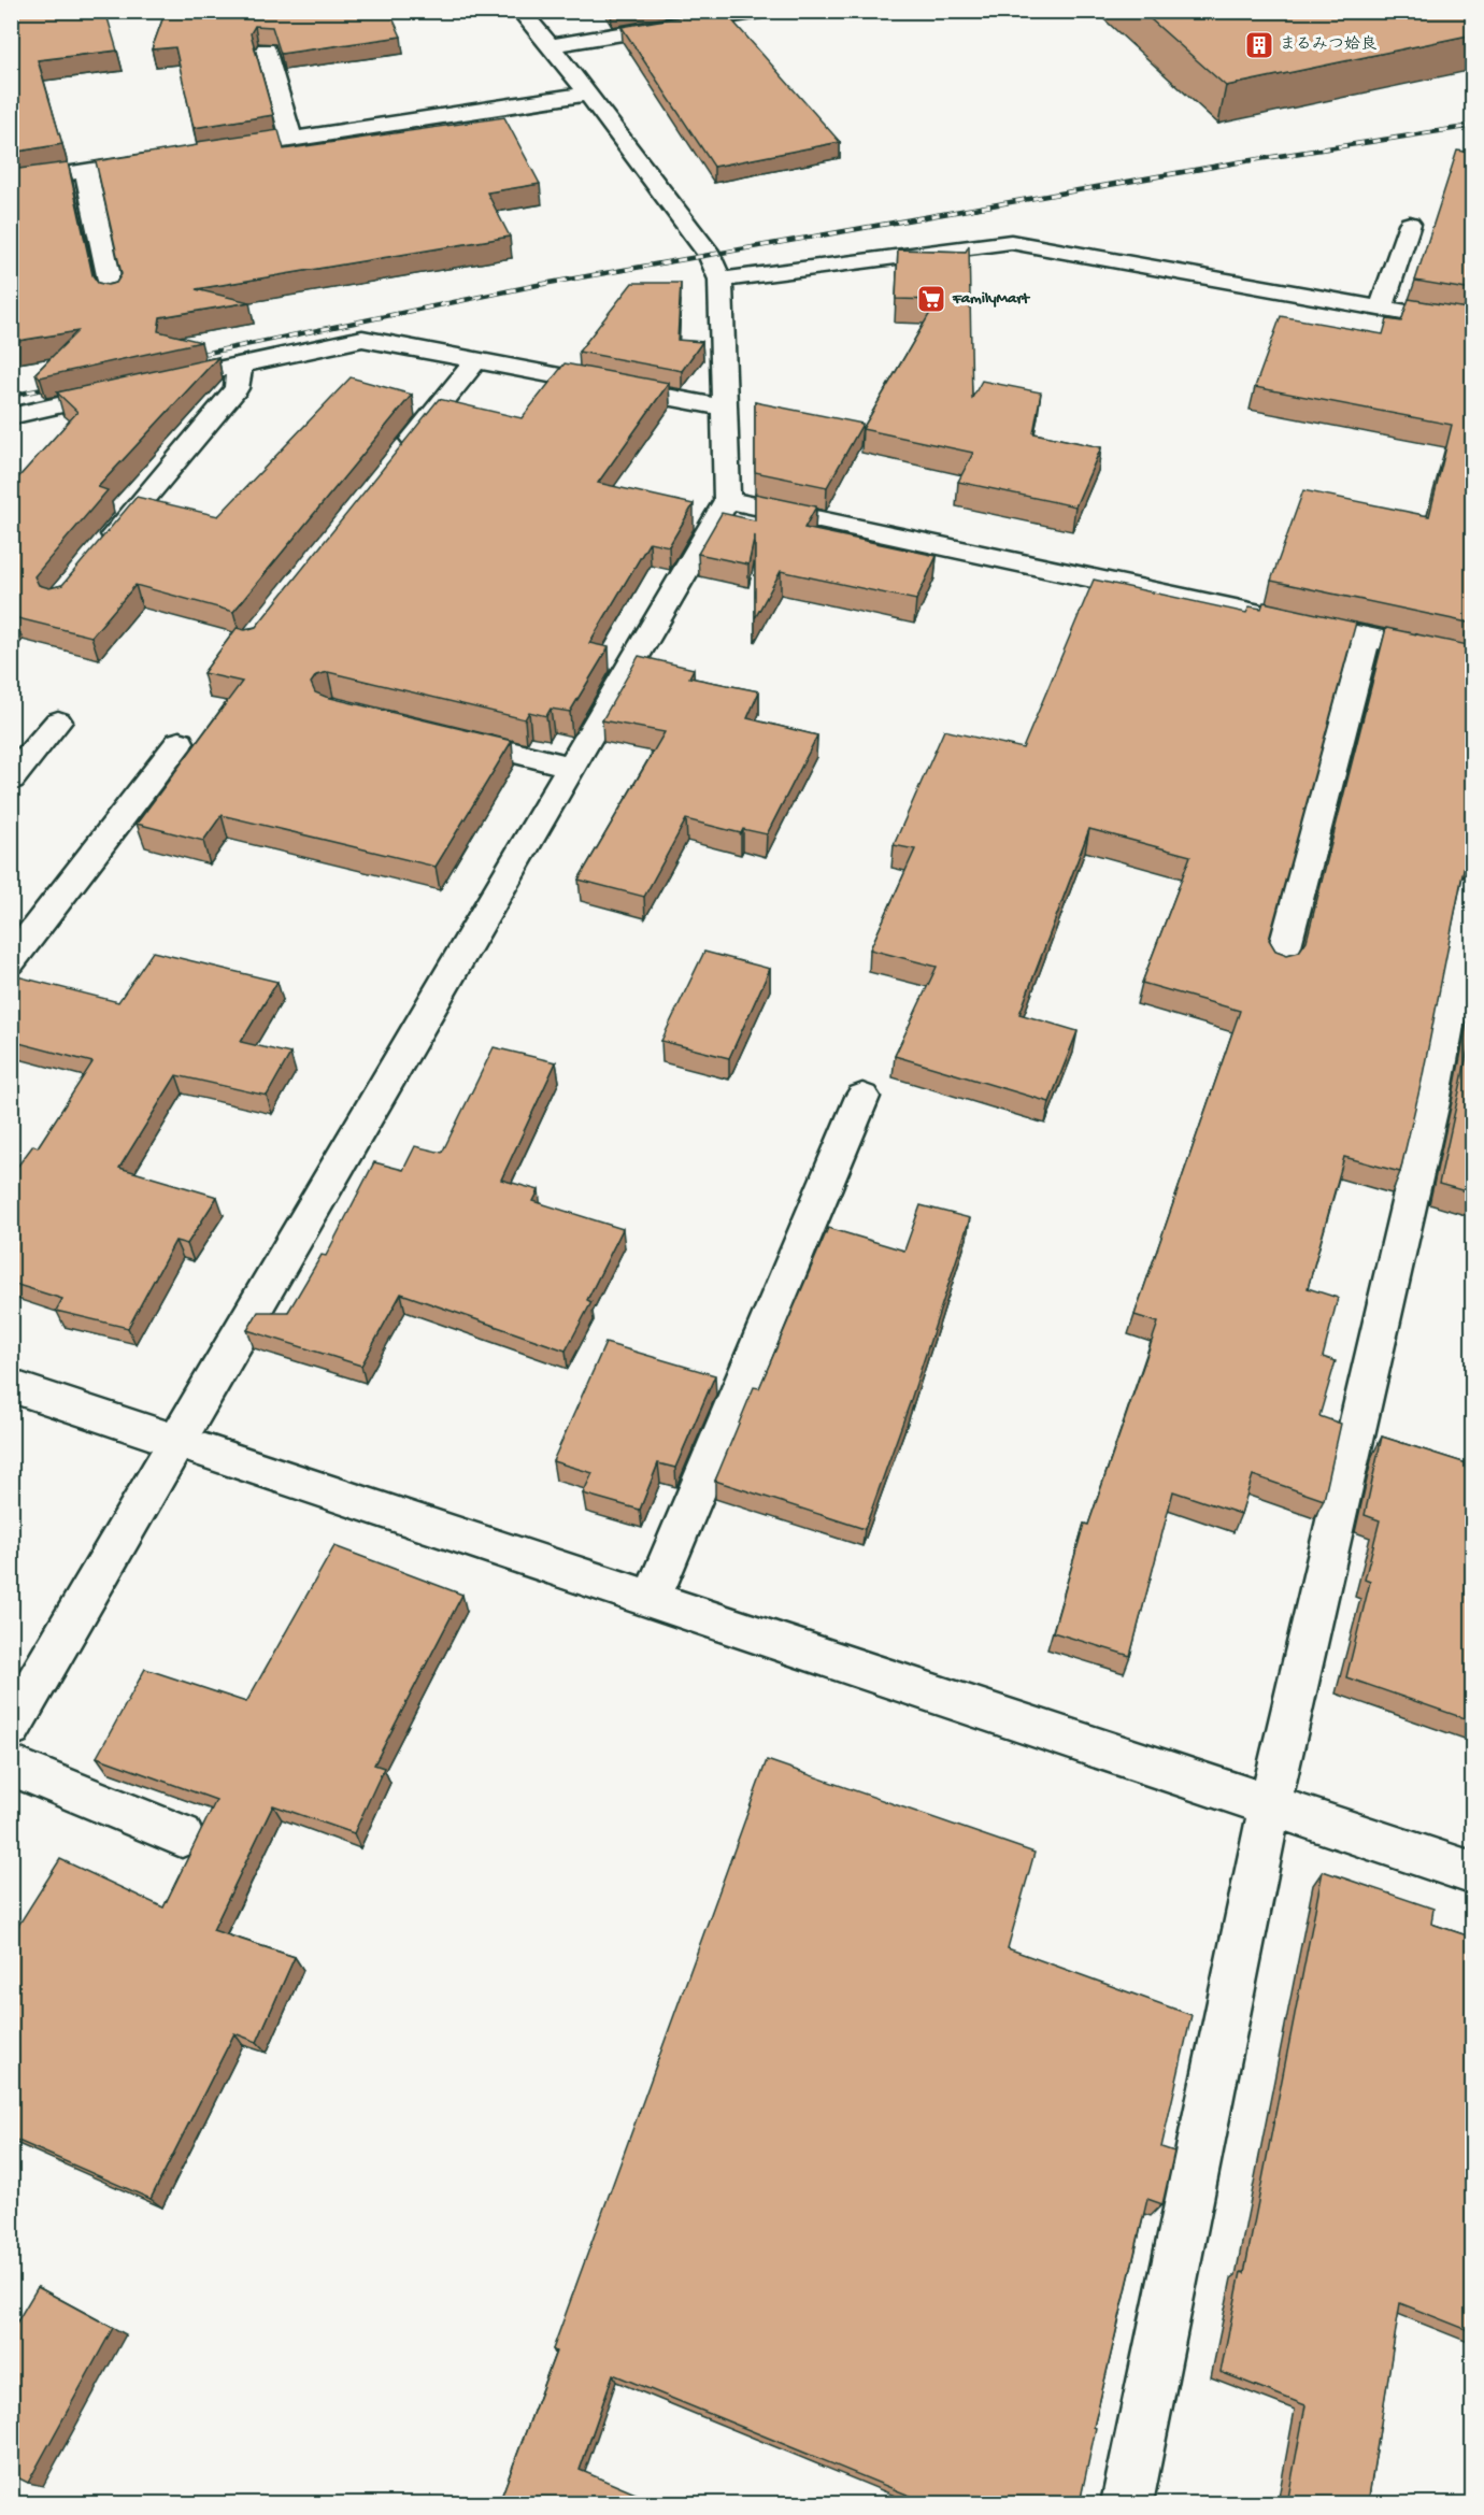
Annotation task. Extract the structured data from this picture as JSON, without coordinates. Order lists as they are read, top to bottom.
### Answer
{
  "places": {
    "building": ["まるみつ姶良"],
    "supermarket": ["FamilyMart"]
  }
}
